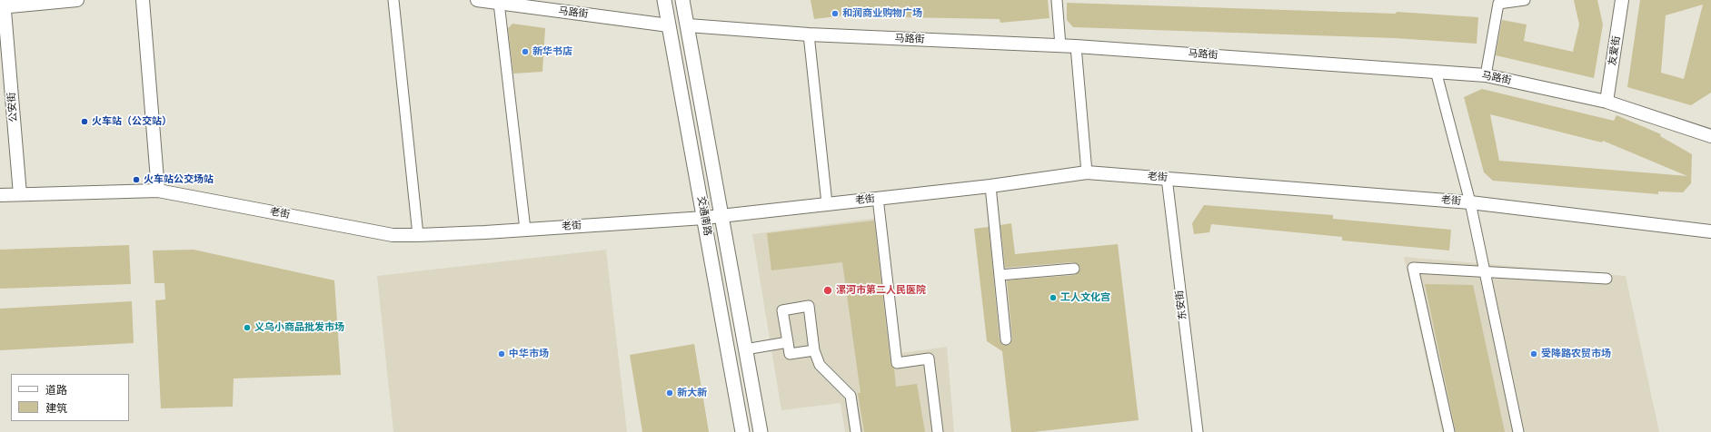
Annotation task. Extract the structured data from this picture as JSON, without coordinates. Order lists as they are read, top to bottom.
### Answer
{
  "streets": {
    "main road": ["交通南路"],
    "street": [
      "马路街",
      "友爱街",
      "公安街",
      "老街",
      "东安街"
    ]
  },
  "crossings": [
    ["马路街", "友爱街"],
    ["马路街", "交通南路"],
    ["公安街", "老街"],
    ["老街", "交通南路"],
    ["老街", "东安街"]
  ],
  "places": [
    "和润商业购物广场",
    "新华书店",
    "火车站（公交站）",
    "火车站公交场站",
    "漯河市第二人民医院",
    "工人文化宫",
    "义乌小商品批发市场",
    "中华市场",
    "受降路农贸市场",
    "新大新"
  ],
  "legend": ["道路", "建筑"]
}
